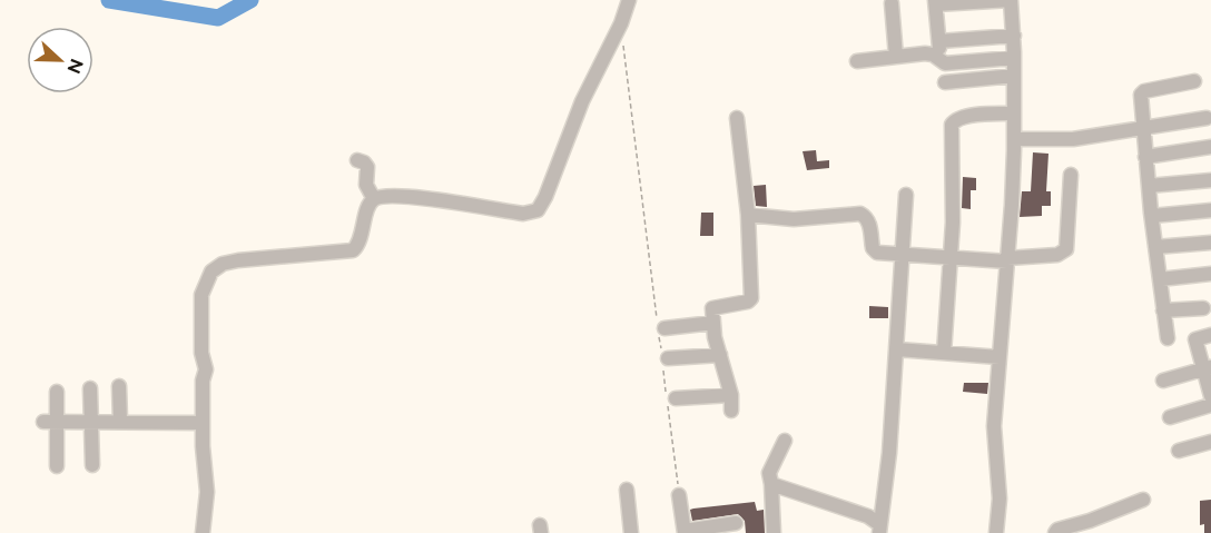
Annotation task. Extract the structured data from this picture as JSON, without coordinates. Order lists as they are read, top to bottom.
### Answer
{
  "north": "right"
}
